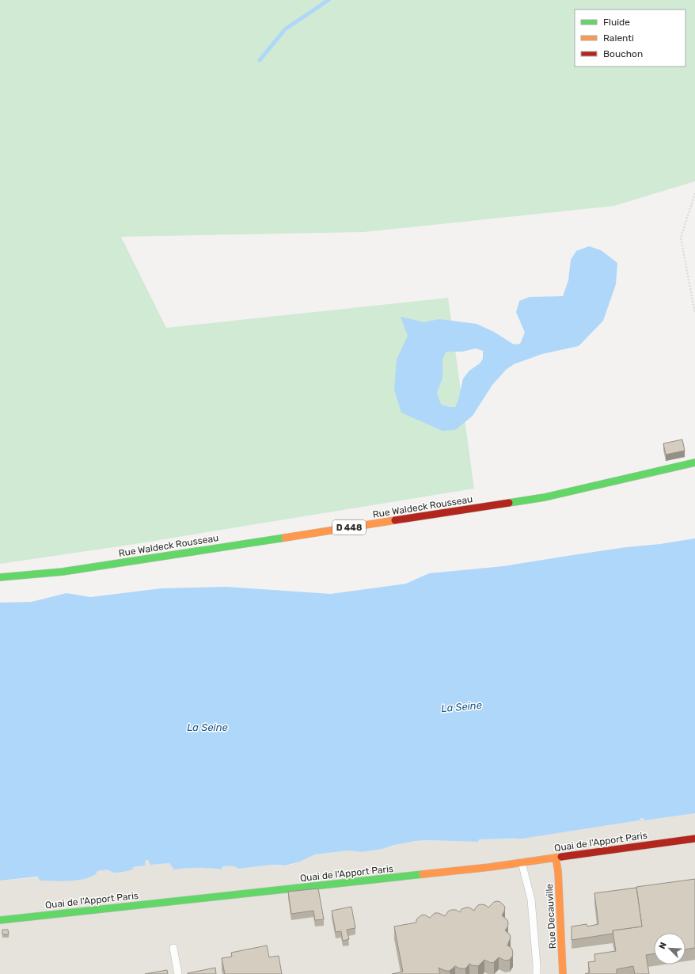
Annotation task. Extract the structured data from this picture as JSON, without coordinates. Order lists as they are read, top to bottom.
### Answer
{
  "streets": {
    "main road": [
      "Rue Waldeck Rousseau",
      "D 448",
      "Quai de l'Apport Paris",
      "Rue Decauville"
    ]
  },
  "crossings": [
    ["Quai de l'Apport Paris", "Rue Decauville"]
  ],
  "water": ["La Seine"],
  "legend": ["Fluide", "Ralenti", "Bouchon"],
  "north": "top left"
}
